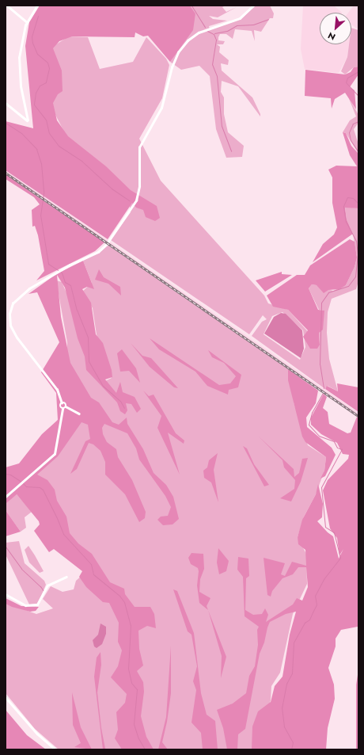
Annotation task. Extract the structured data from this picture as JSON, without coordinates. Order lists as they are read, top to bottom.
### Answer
{
  "north": "bottom left"
}
